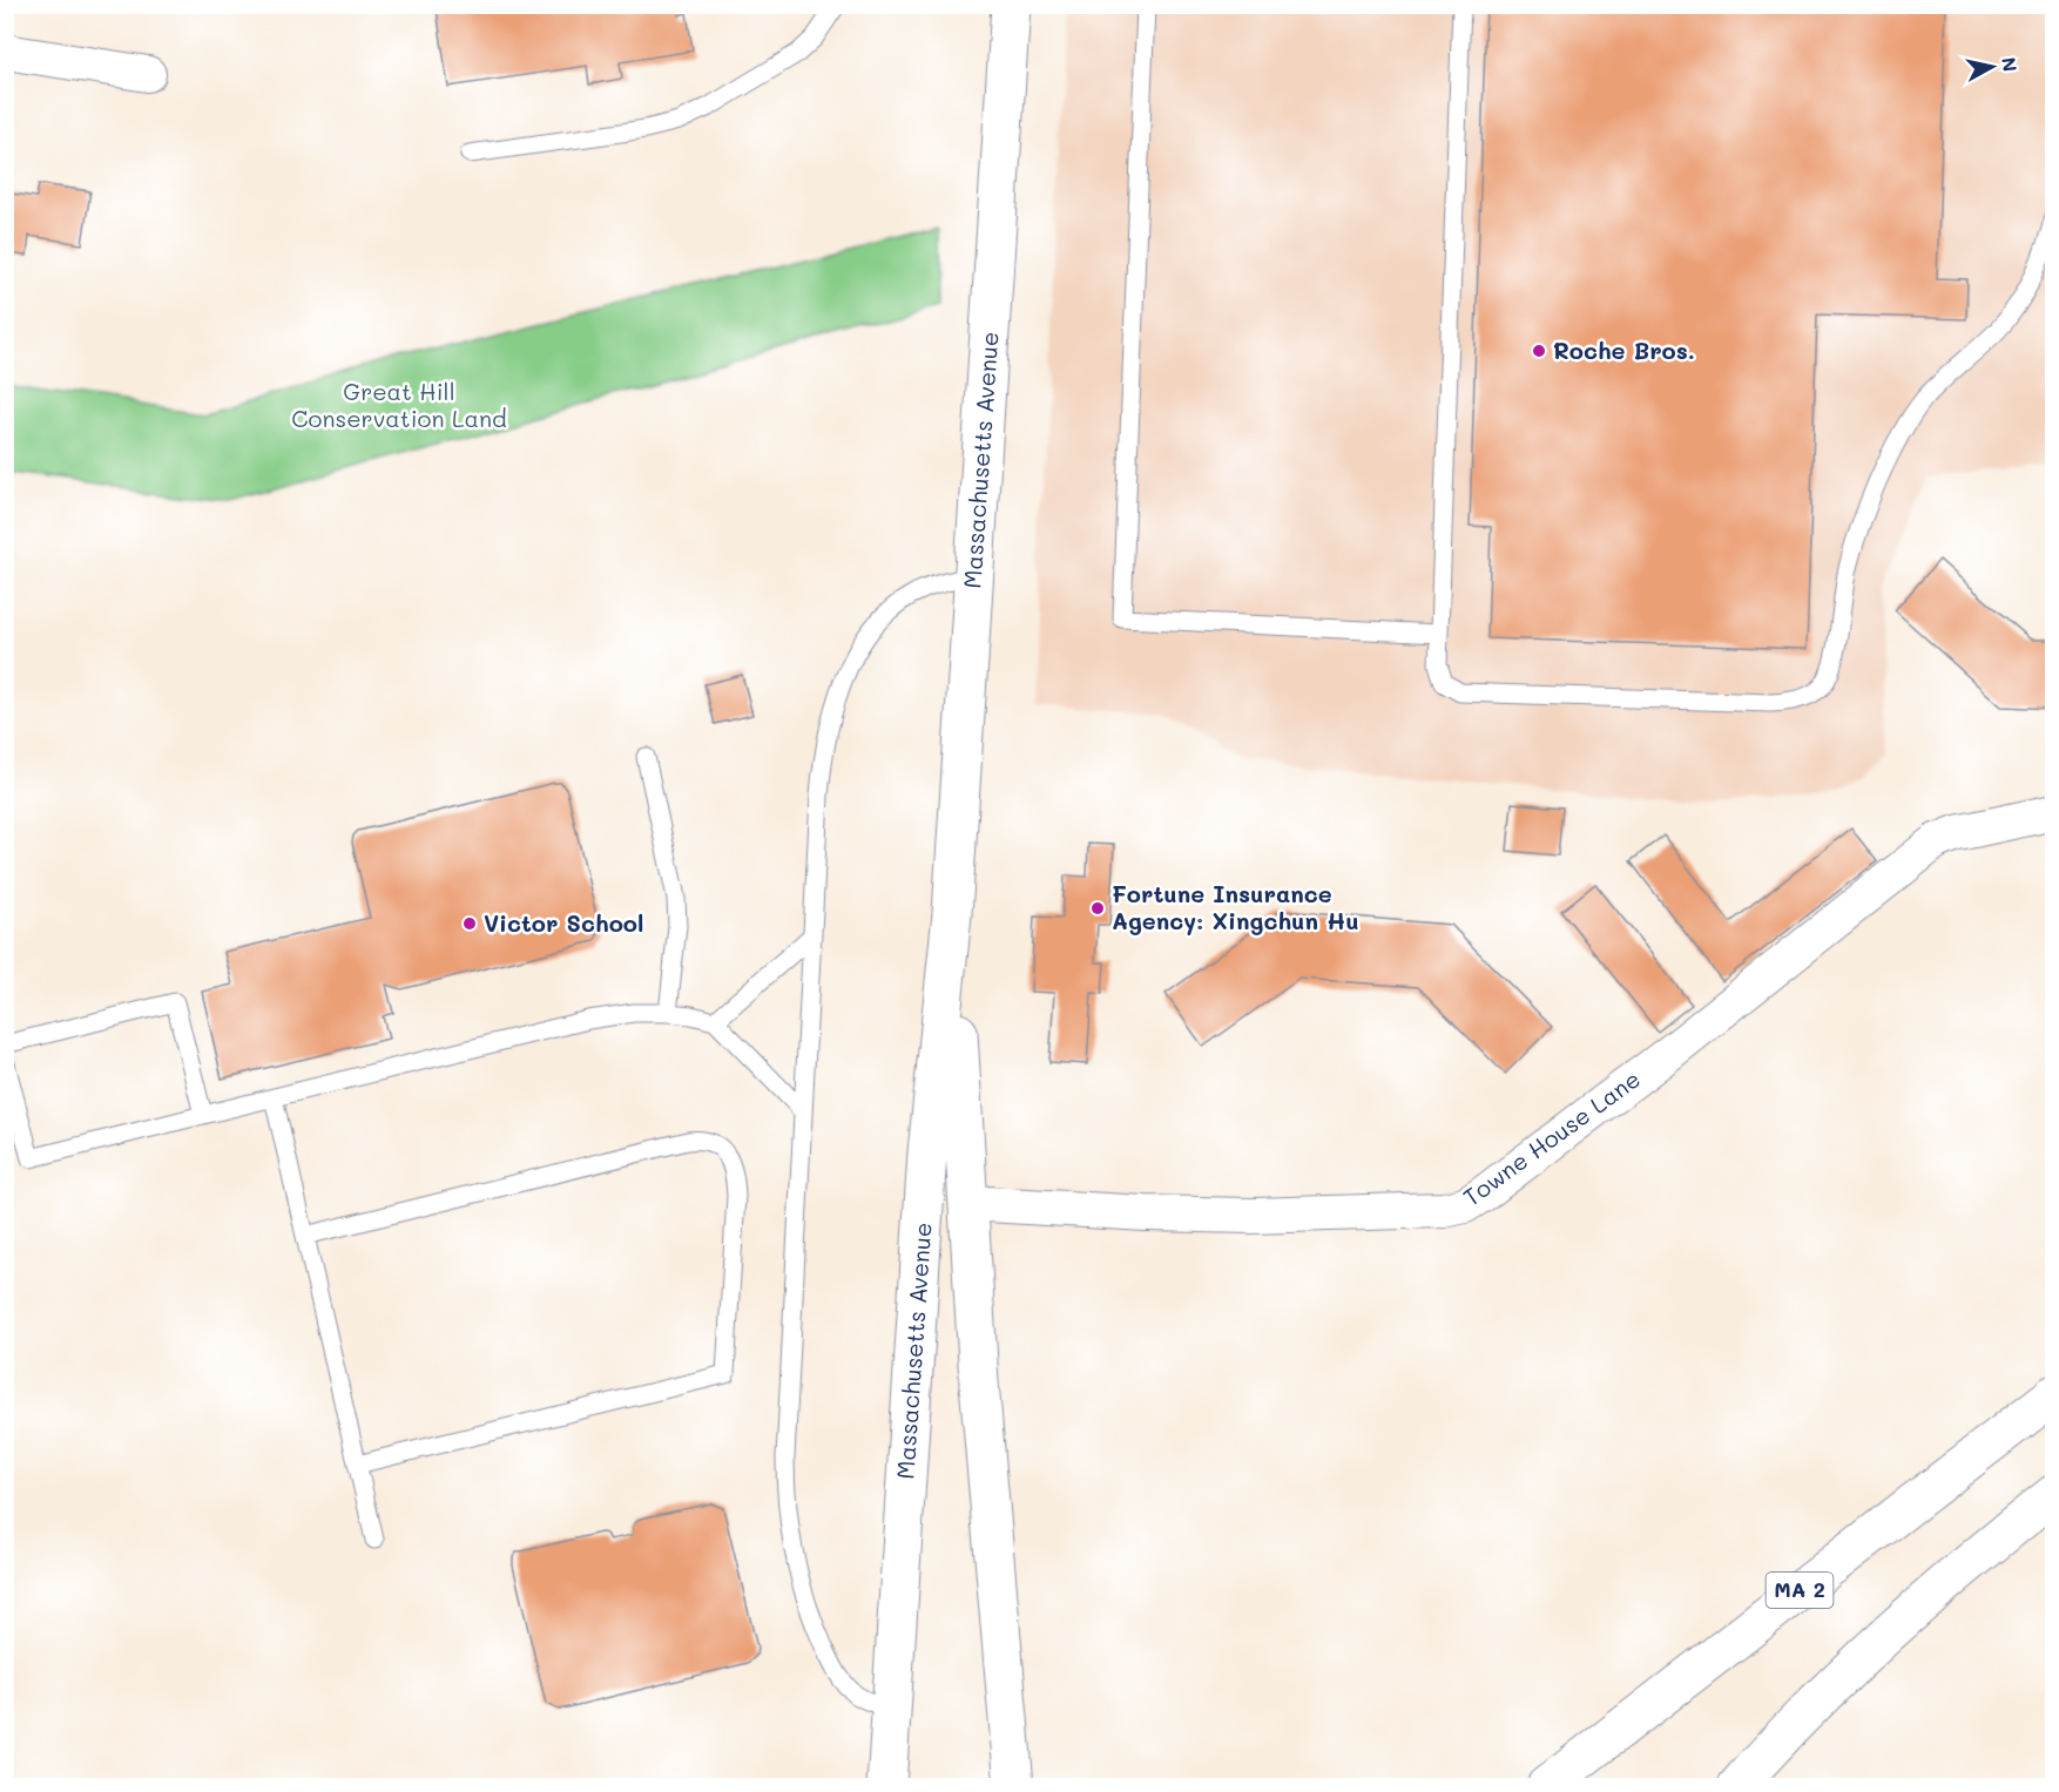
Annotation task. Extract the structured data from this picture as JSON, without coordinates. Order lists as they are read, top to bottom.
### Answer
{
  "streets": {
    "main road": ["Massachusetts Avenue", "MA 2"],
    "street": ["Towne House Lane"]
  },
  "crossings": [
    ["Massachusetts Avenue", "Towne House Lane"]
  ],
  "parks": ["Great Hill Conservation Land"],
  "places": ["Roche Bros.", "Fortune Insurance Agency: Xingchun Hu", "Victor School"],
  "north": "right"
}
